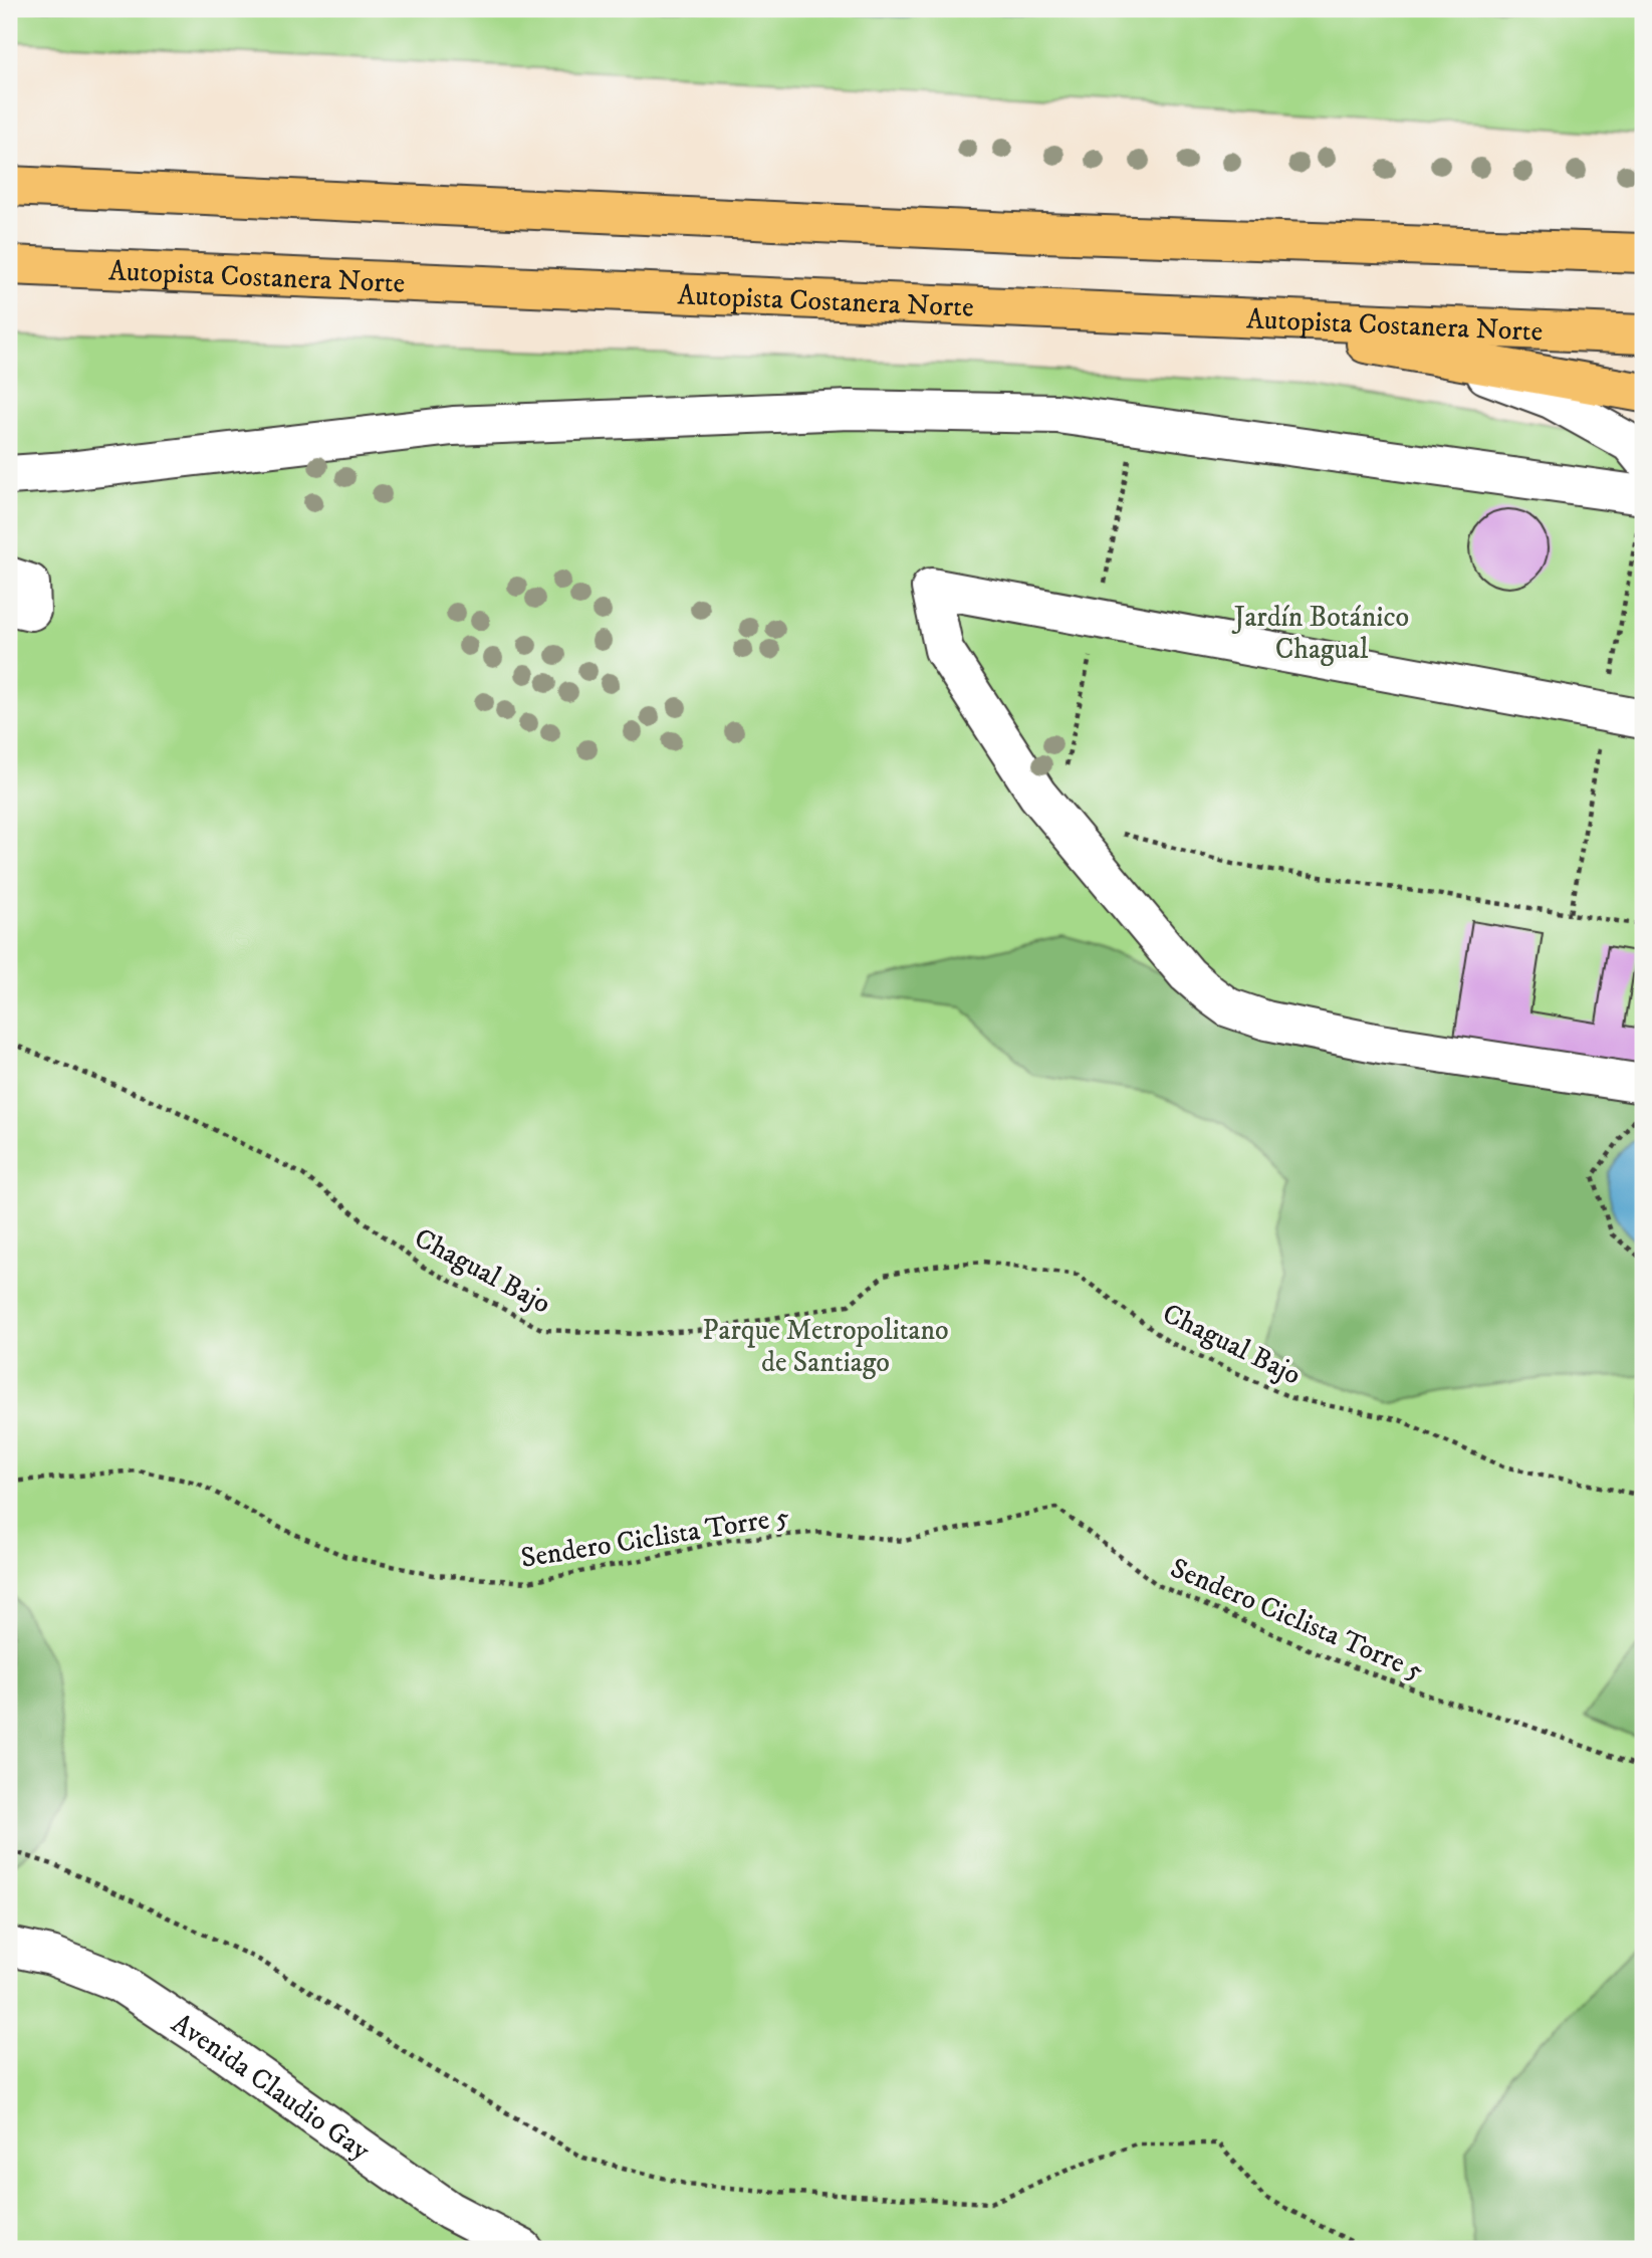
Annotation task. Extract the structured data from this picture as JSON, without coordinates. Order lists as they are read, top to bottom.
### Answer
{
  "streets": {
    "highway": ["Autopista Costanera Norte"],
    "street": ["Avenida Claudio Gay"],
    "path": ["Chagual Bajo", "Sendero Ciclista Torre 5"]
  },
  "parks": ["Jardín Botánico Chagual", "Parque Metropolitano de Santiago"]
}
